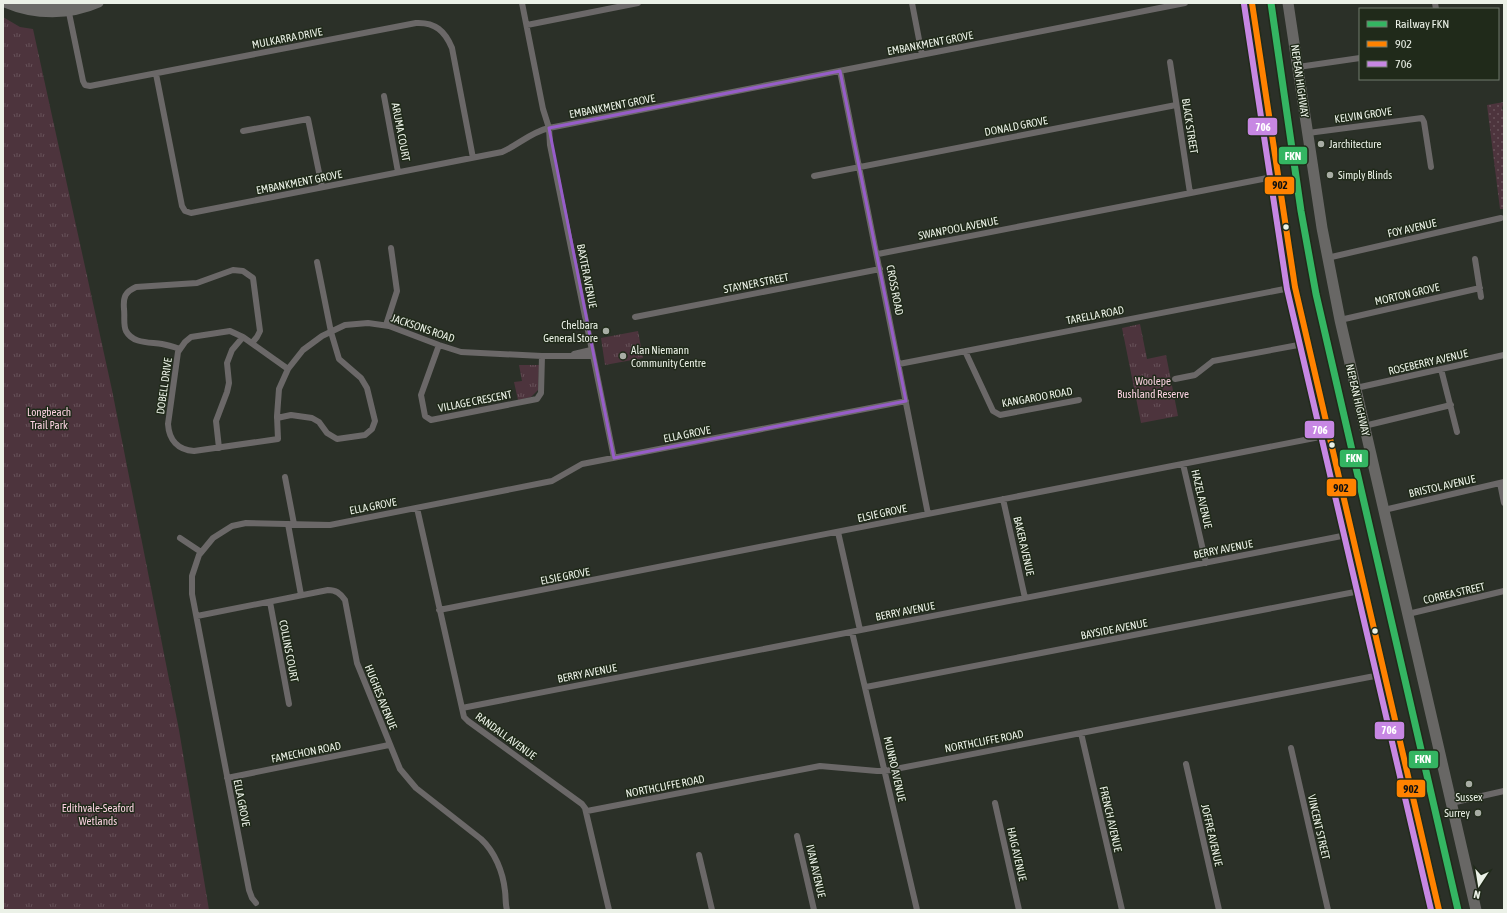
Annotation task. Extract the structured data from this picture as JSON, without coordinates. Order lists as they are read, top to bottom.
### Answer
{
  "streets": {
    "highway": ["NEPEAN HIGHWAY"],
    "street": [
      "MULKARRA DRIVE",
      "EMBANKMENT GROVE",
      "KELVIN GROVE",
      "DONALD GROVE",
      "BLACK STREET",
      "ARUMA COURT",
      "SWANPOOL AVENUE",
      "FOY AVENUE",
      "BAXTER AVENUE",
      "STAYNER STREET",
      "CROSS ROAD",
      "MORTON GROVE",
      "TARELLA ROAD",
      "JACKSONS ROAD",
      "ROSEBERRY AVENUE",
      "DOBELL DRIVE",
      "KANGAROO ROAD",
      "VILLAGE CRESCENT",
      "ELLA GROVE",
      "BRISTOL AVENUE",
      "HAZEL AVENUE",
      "ELSIE GROVE",
      "BAKER AVENUE",
      "BERRY AVENUE",
      "CORREA STREET",
      "BAYSIDE AVENUE",
      "COLLINS COURT",
      "HUGHES AVENUE",
      "RANDALL AVENUE",
      "NORTHCLIFFE ROAD",
      "FAMECHON ROAD",
      "MUNRO AVENUE",
      "FRENCH AVENUE",
      "VINCENT STREET",
      "JOFFRE AVENUE",
      "HAIG AVENUE",
      "IVAN AVENUE"
    ]
  },
  "crossings": [
    ["MULKARRA DRIVE", "EMBANKMENT GROVE"],
    ["EMBANKMENT GROVE", "ARUMA COURT"],
    ["EMBANKMENT GROVE", "BAXTER AVENUE"],
    ["EMBANKMENT GROVE", "CROSS ROAD"],
    ["NEPEAN HIGHWAY", "KELVIN GROVE"],
    ["NEPEAN HIGHWAY", "FOY AVENUE"],
    ["NEPEAN HIGHWAY", "MORTON GROVE"],
    ["NEPEAN HIGHWAY", "ROSEBERRY AVENUE"],
    ["NEPEAN HIGHWAY", "BRISTOL AVENUE"],
    ["NEPEAN HIGHWAY", "CORREA STREET"],
    ["DONALD GROVE", "BLACK STREET"],
    ["DONALD GROVE", "CROSS ROAD"],
    ["BLACK STREET", "SWANPOOL AVENUE"],
    ["SWANPOOL AVENUE", "CROSS ROAD"],
    ["BAXTER AVENUE", "JACKSONS ROAD"],
    ["BAXTER AVENUE", "ELLA GROVE"],
    ["STAYNER STREET", "CROSS ROAD"],
    ["CROSS ROAD", "TARELLA ROAD"],
    ["CROSS ROAD", "ELLA GROVE"],
    ["CROSS ROAD", "ELSIE GROVE"],
    ["TARELLA ROAD", "KANGAROO ROAD"],
    ["JACKSONS ROAD", "DOBELL DRIVE"],
    ["JACKSONS ROAD", "VILLAGE CRESCENT"],
    ["ELLA GROVE", "HUGHES AVENUE"],
    ["ELLA GROVE", "RANDALL AVENUE"],
    ["ELLA GROVE", "FAMECHON ROAD"],
    ["HAZEL AVENUE", "ELSIE GROVE"],
    ["HAZEL AVENUE", "BERRY AVENUE"],
    ["ELSIE GROVE", "BAKER AVENUE"],
    ["ELSIE GROVE", "RANDALL AVENUE"],
    ["BAKER AVENUE", "BERRY AVENUE"],
    ["BERRY AVENUE", "RANDALL AVENUE"],
    ["BERRY AVENUE", "MUNRO AVENUE"],
    ["BAYSIDE AVENUE", "MUNRO AVENUE"],
    ["COLLINS COURT", "HUGHES AVENUE"],
    ["HUGHES AVENUE", "FAMECHON ROAD"],
    ["RANDALL AVENUE", "NORTHCLIFFE ROAD"],
    ["NORTHCLIFFE ROAD", "MUNRO AVENUE"],
    ["NORTHCLIFFE ROAD", "FRENCH AVENUE"]
  ],
  "parks": ["Woolepe Bushland Reserve", "Longbeach Trail Park", "Edithvale-Seaford Wetlands"],
  "places": [
    "Jarchitecture",
    "Simply Blinds",
    "Chelbara General Store",
    "Alan Niemann Community Centre",
    "Sussex",
    "Surrey"
  ],
  "lines": ["rail line FKN", "transit line 902", "transit line 706"],
  "legend": ["Railway FKN", "902", "706"],
  "north": "bottom"
}
